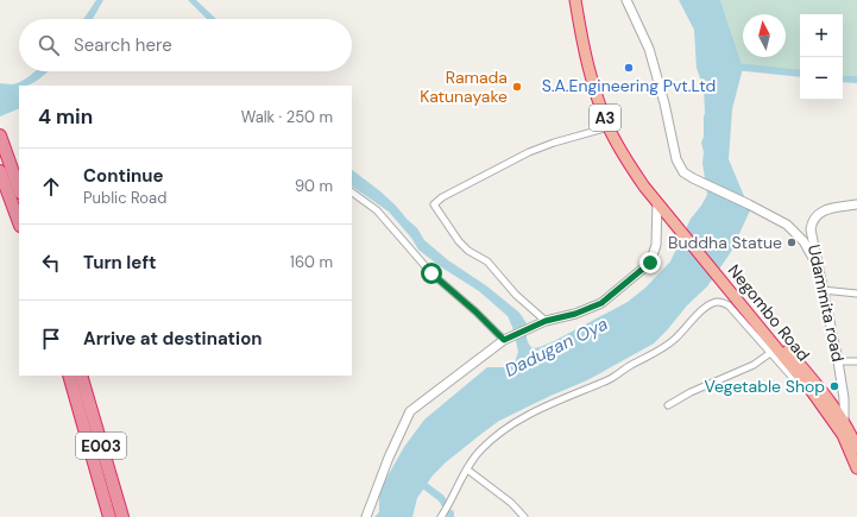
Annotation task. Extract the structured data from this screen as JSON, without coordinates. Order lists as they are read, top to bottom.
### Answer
{
  "streets": {
    "highway": ["A3", "Negombo Road", "E003"],
    "street": ["Udammita road"]
  },
  "crossings": [
    ["Udammita road", "Negombo Road"]
  ],
  "water": ["Dadugan Oya"],
  "places": [
    "S.A.Engineering Pvt.Ltd",
    "Ramada Katunayake",
    "Buddha Statue",
    "Vegetable Shop"
  ],
  "north": "top",
  "page": {
    "map_buttons": ["+", "−"],
    "search": "Search here",
    "heading": ["4 min", "Walk · 250 m"],
    "list": [
      ["Continue", "Public Road", "90 m"],
      ["Turn left", "160 m"],
      "Arrive at destination"
    ]
  }
}
